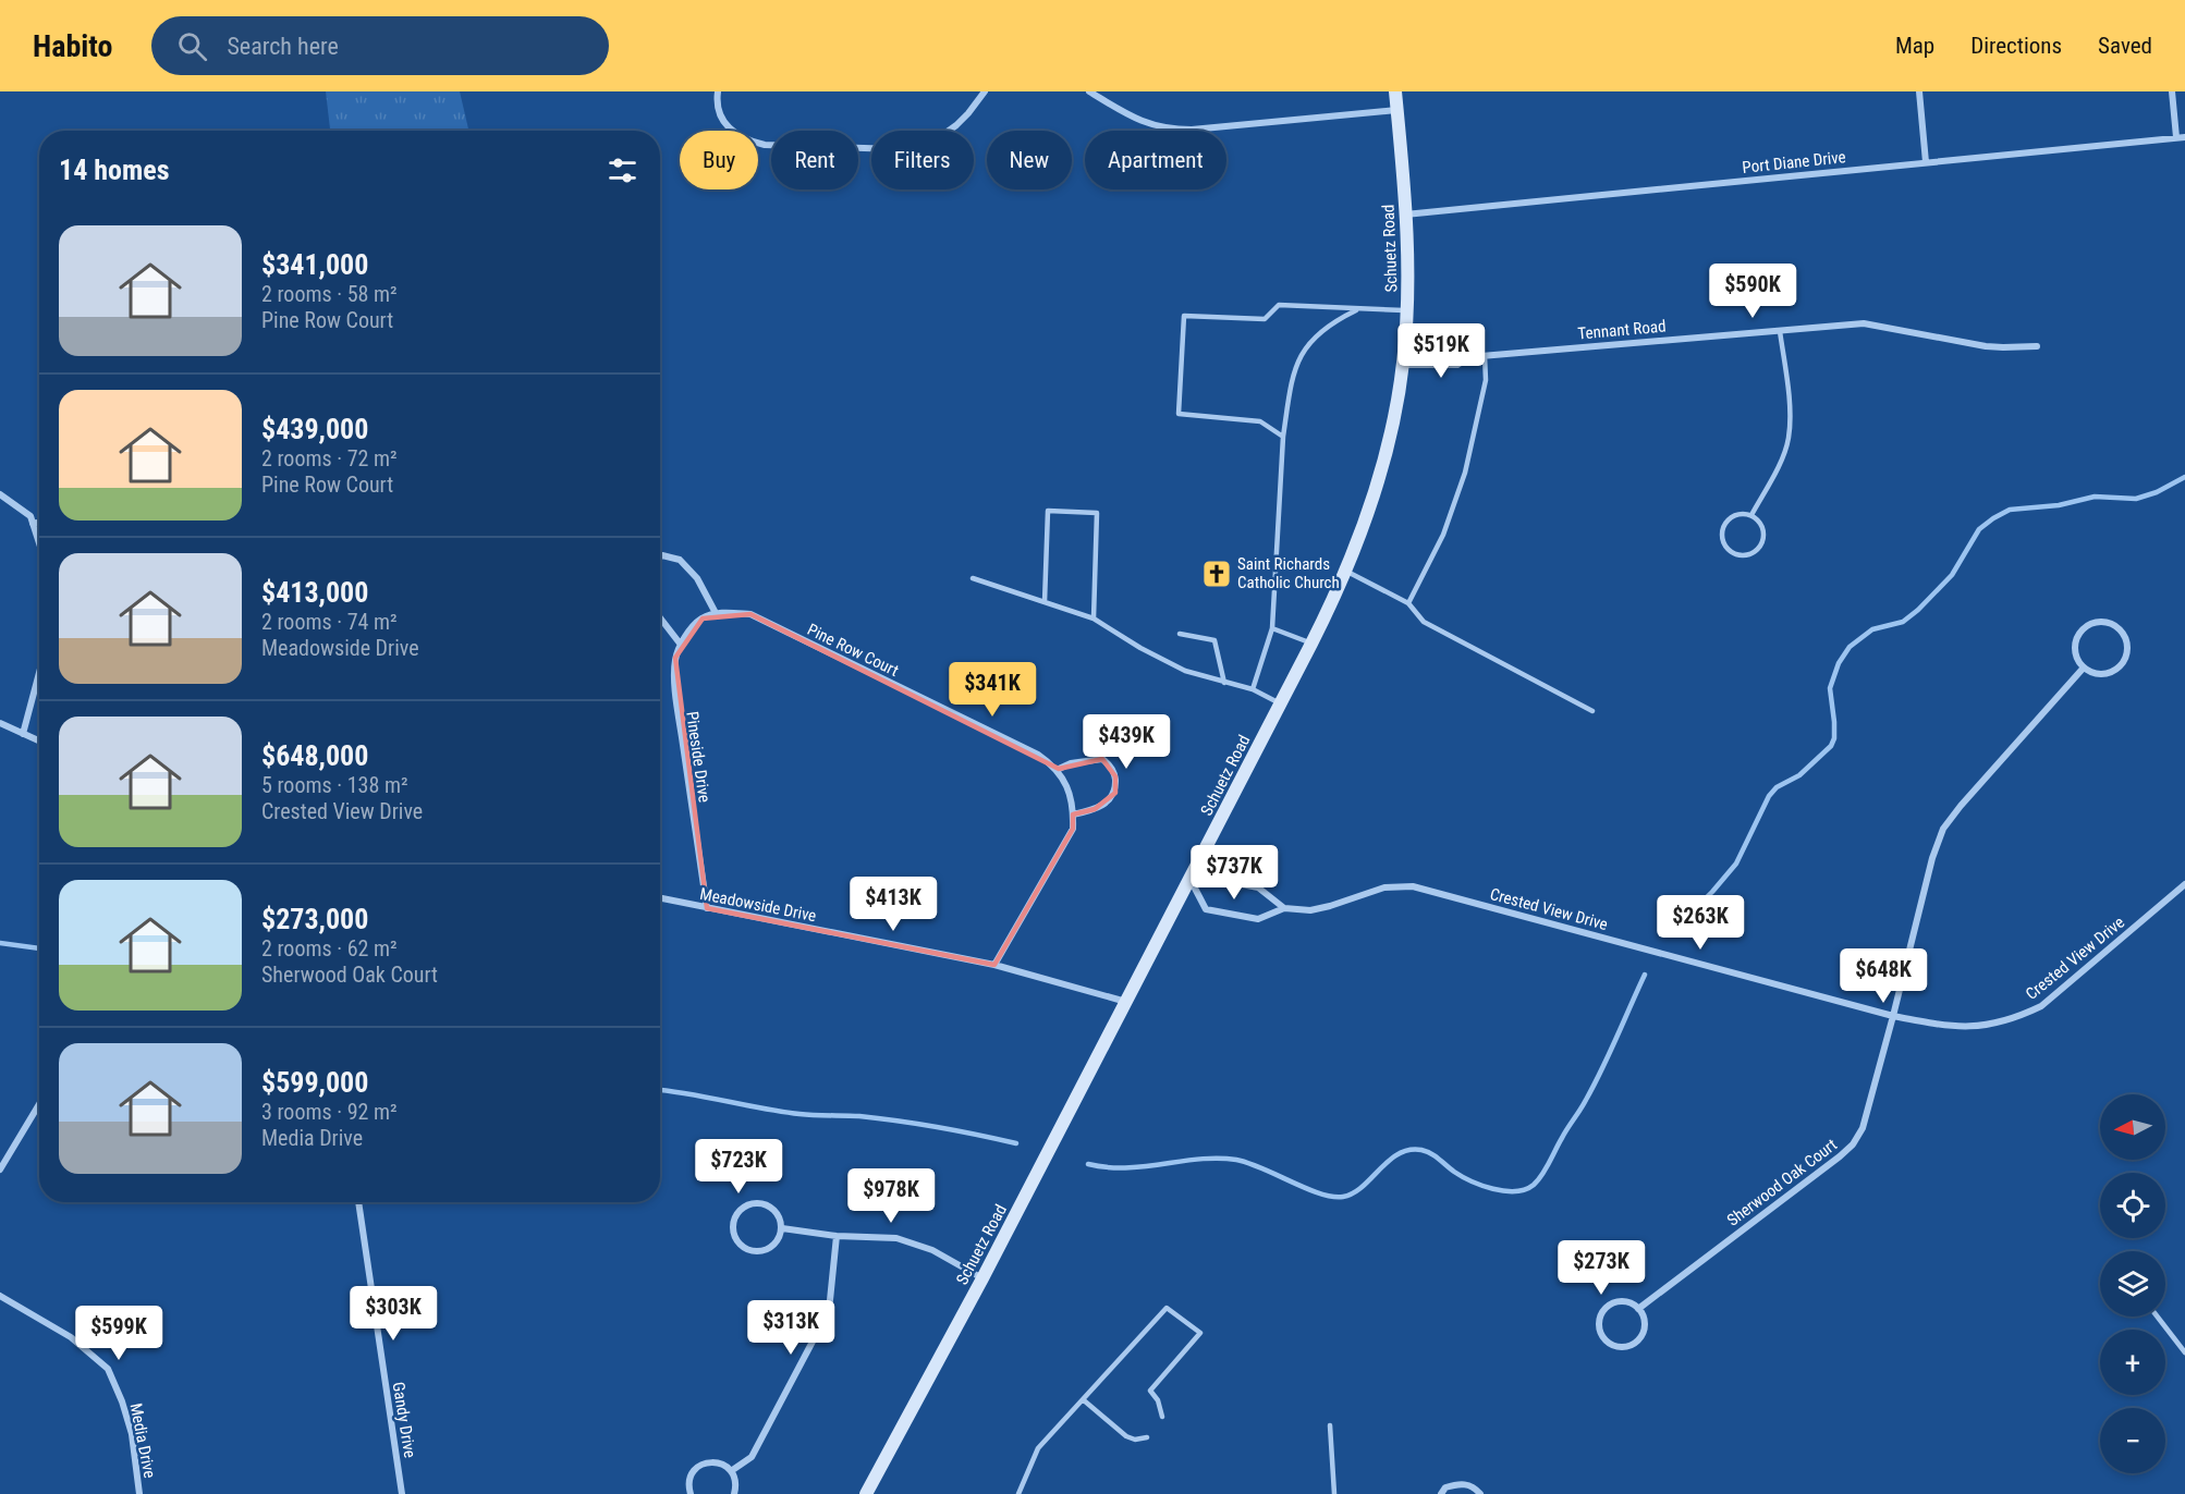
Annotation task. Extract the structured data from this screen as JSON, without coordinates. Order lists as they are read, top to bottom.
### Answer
{
  "streets": {
    "main road": ["Schuetz Road"],
    "street": [
      "Port Diane Drive",
      "Tennant Road",
      "Pine Row Court",
      "Pineside Drive",
      "Meadowside Drive",
      "Crested View Drive",
      "Sherwood Oak Court",
      "Gandy Drive",
      "Media Drive"
    ]
  },
  "crossings": [
    ["Port Diane Drive", "Schuetz Road"],
    ["Schuetz Road", "Tennant Road"],
    ["Schuetz Road", "Meadowside Drive"],
    ["Schuetz Road", "Crested View Drive"],
    ["Pine Row Court", "Pineside Drive"],
    ["Pineside Drive", "Meadowside Drive"],
    ["Crested View Drive", "Sherwood Oak Court"]
  ],
  "places": {
    "church": ["Saint Richards Catholic Church"]
  },
  "north": "left",
  "page": {
    "header": "Habito",
    "search": "Search here",
    "nav": ["Map", "Directions", "Saved"],
    "chip": [
      "Buy",
      "Rent",
      "Filters",
      "New",
      "Apartment"
    ],
    "heading": "14 homes",
    "list": [
      {
        "name": "$341,000",
        "note": "2 rooms · 58 m² · Pine Row Court"
      },
      {
        "name": "$439,000",
        "note": "2 rooms · 72 m² · Pine Row Court"
      },
      {
        "name": "$413,000",
        "note": "2 rooms · 74 m² · Meadowside Drive"
      },
      {
        "name": "$648,000",
        "note": "5 rooms · 138 m² · Crested View Drive"
      },
      {
        "name": "$273,000",
        "note": "2 rooms · 62 m² · Sherwood Oak Court"
      },
      {
        "name": "$599,000",
        "note": "3 rooms · 92 m² · Media Drive"
      }
    ],
    "price": [
      "$590K",
      "$519K",
      "$341K",
      "$439K",
      "$737K",
      "$413K",
      "$263K",
      "$648K",
      "$723K",
      "$978K",
      "$273K",
      "$303K",
      "$313K",
      "$599K"
    ],
    "map_buttons": ["+", "−"]
  }
}
